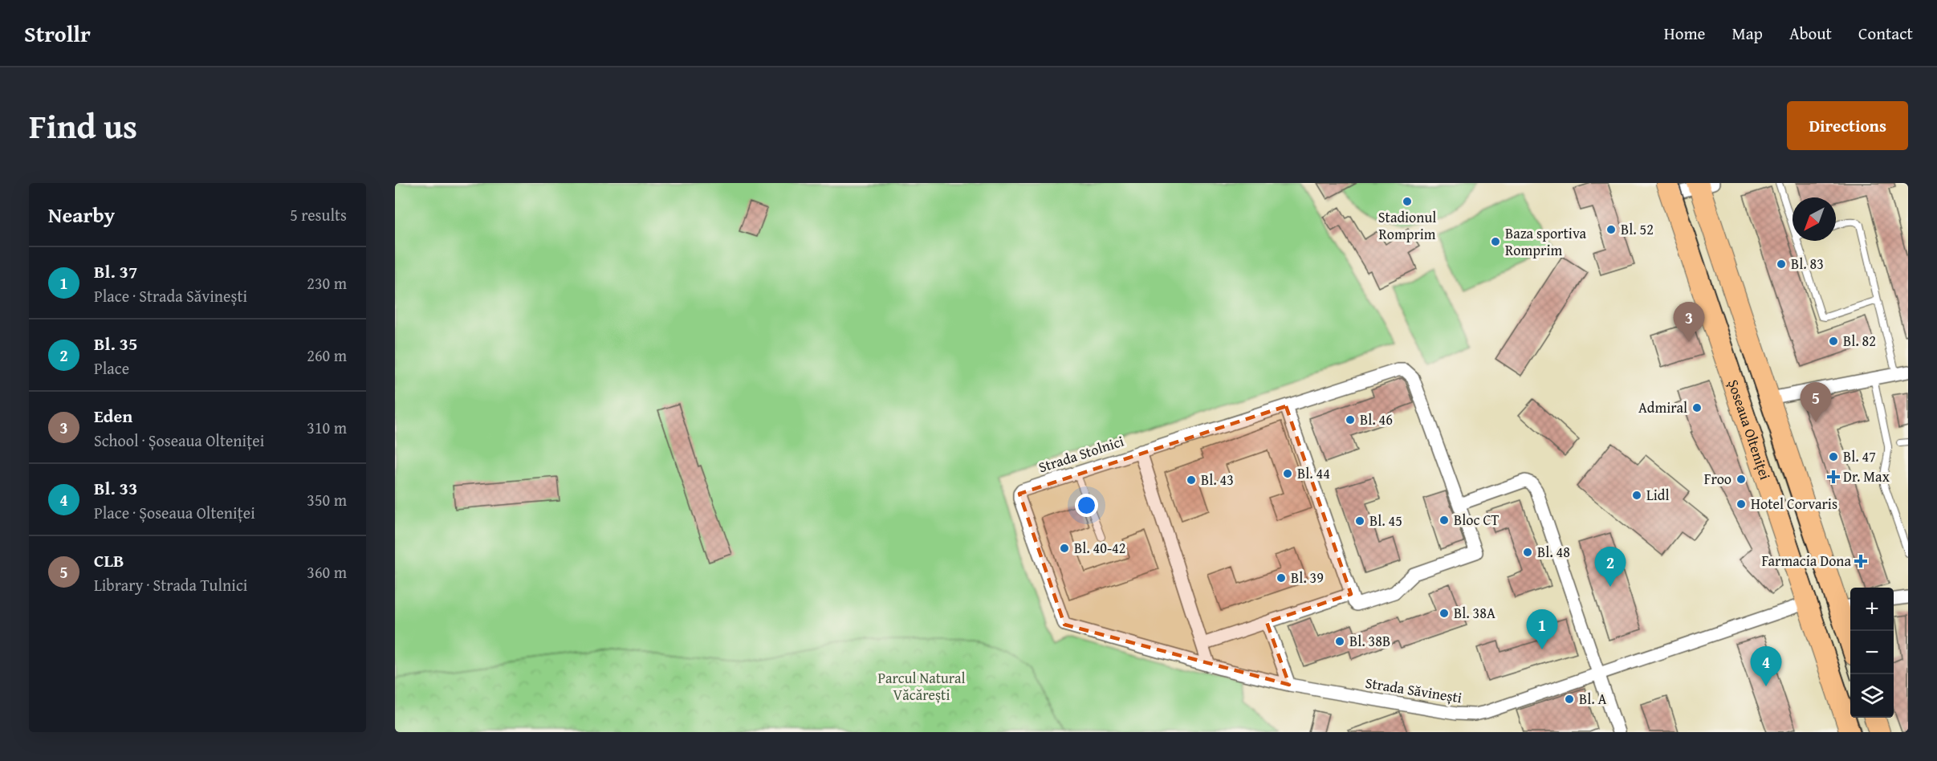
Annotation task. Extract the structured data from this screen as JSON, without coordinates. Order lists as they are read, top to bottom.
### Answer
{
  "streets": {
    "main road": ["Șoseaua Olteniței"],
    "street": ["Strada Stolnici", "Strada Săvinești"]
  },
  "crossings": [
    ["Șoseaua Olteniței", "Strada Săvinești"],
    ["Strada Stolnici", "Strada Săvinești"]
  ],
  "parks": ["Parcul Natural Văcărești"],
  "places": {
    "other": [
      "Stadionul Romprim",
      "Bl. 52",
      "Baza sportiva Romprim",
      "Bl. 83",
      "Bl. 82",
      "Admiral",
      "Bl. 46",
      "Bl. 47",
      "Bl. 44",
      "Froo",
      "Bl. 43",
      "Lidl",
      "Hotel Corvaris",
      "Bloc CT",
      "Bl. 45",
      "Bl. 40-42",
      "Bl. 48",
      "Bl. 39",
      "Bl. 38A",
      "Bl. 38B",
      "Bl. A"
    ],
    "health": ["Dr. Max", "Farmacia Dona"]
  },
  "north": "bottom left",
  "page": {
    "header": "Strollr",
    "nav": [
      "Home",
      "Map",
      "About",
      "Contact"
    ],
    "title": "Find us",
    "buttons": "Directions",
    "heading": ["Nearby", "5 results"],
    "list": [
      {
        "mark": "1",
        "name": "Bl. 37",
        "note": "Place · Strada Săvinești",
        "value": "230 m"
      },
      {
        "mark": "2",
        "name": "Bl. 35",
        "note": "Place",
        "value": "260 m"
      },
      {
        "mark": "3",
        "name": "Eden",
        "note": "School · Șoseaua Olteniței",
        "value": "310 m"
      },
      {
        "mark": "4",
        "name": "Bl. 33",
        "note": "Place · Șoseaua Olteniței",
        "value": "350 m"
      },
      {
        "mark": "5",
        "name": "CLB",
        "note": "Library · Strada Tulnici",
        "value": "360 m"
      }
    ],
    "pins": [
      "3",
      "5",
      "2",
      "1",
      "4"
    ],
    "map_buttons": ["+", "−"]
  }
}
